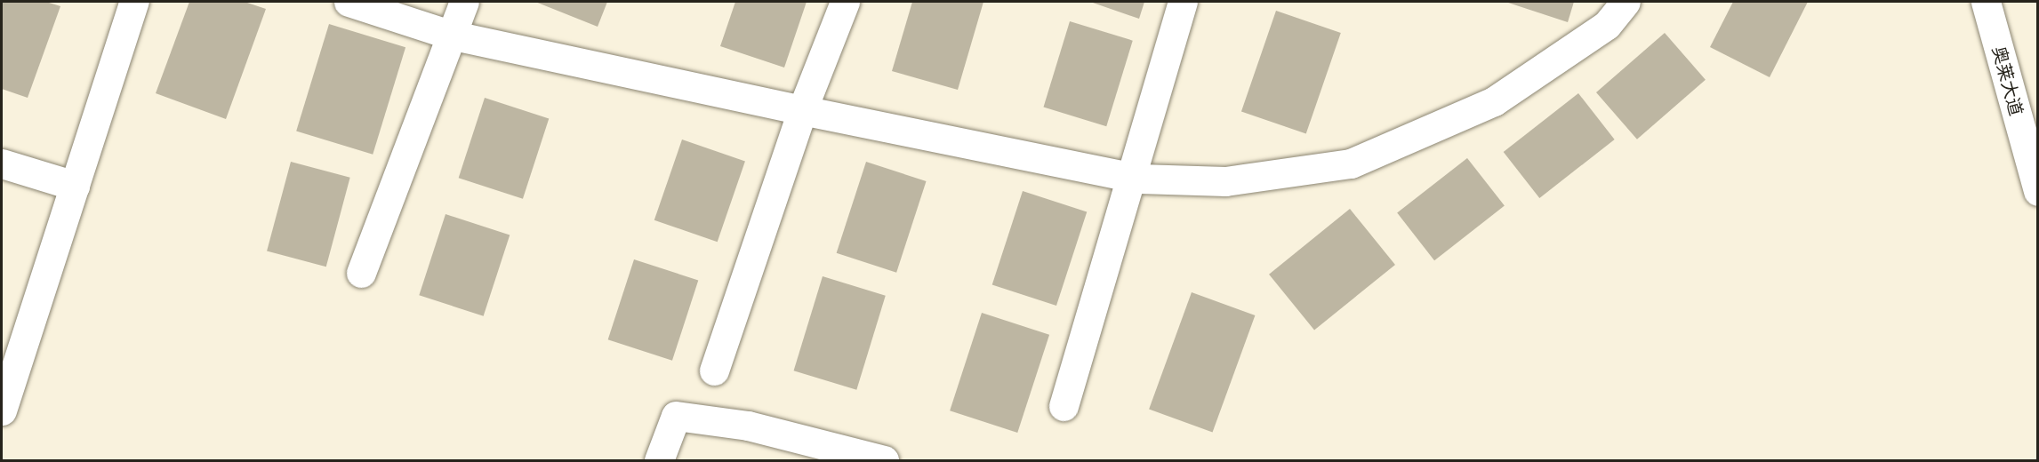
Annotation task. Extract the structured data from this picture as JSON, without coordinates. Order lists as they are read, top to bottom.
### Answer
{
  "streets": {
    "street": ["奥莱大道"]
  }
}
